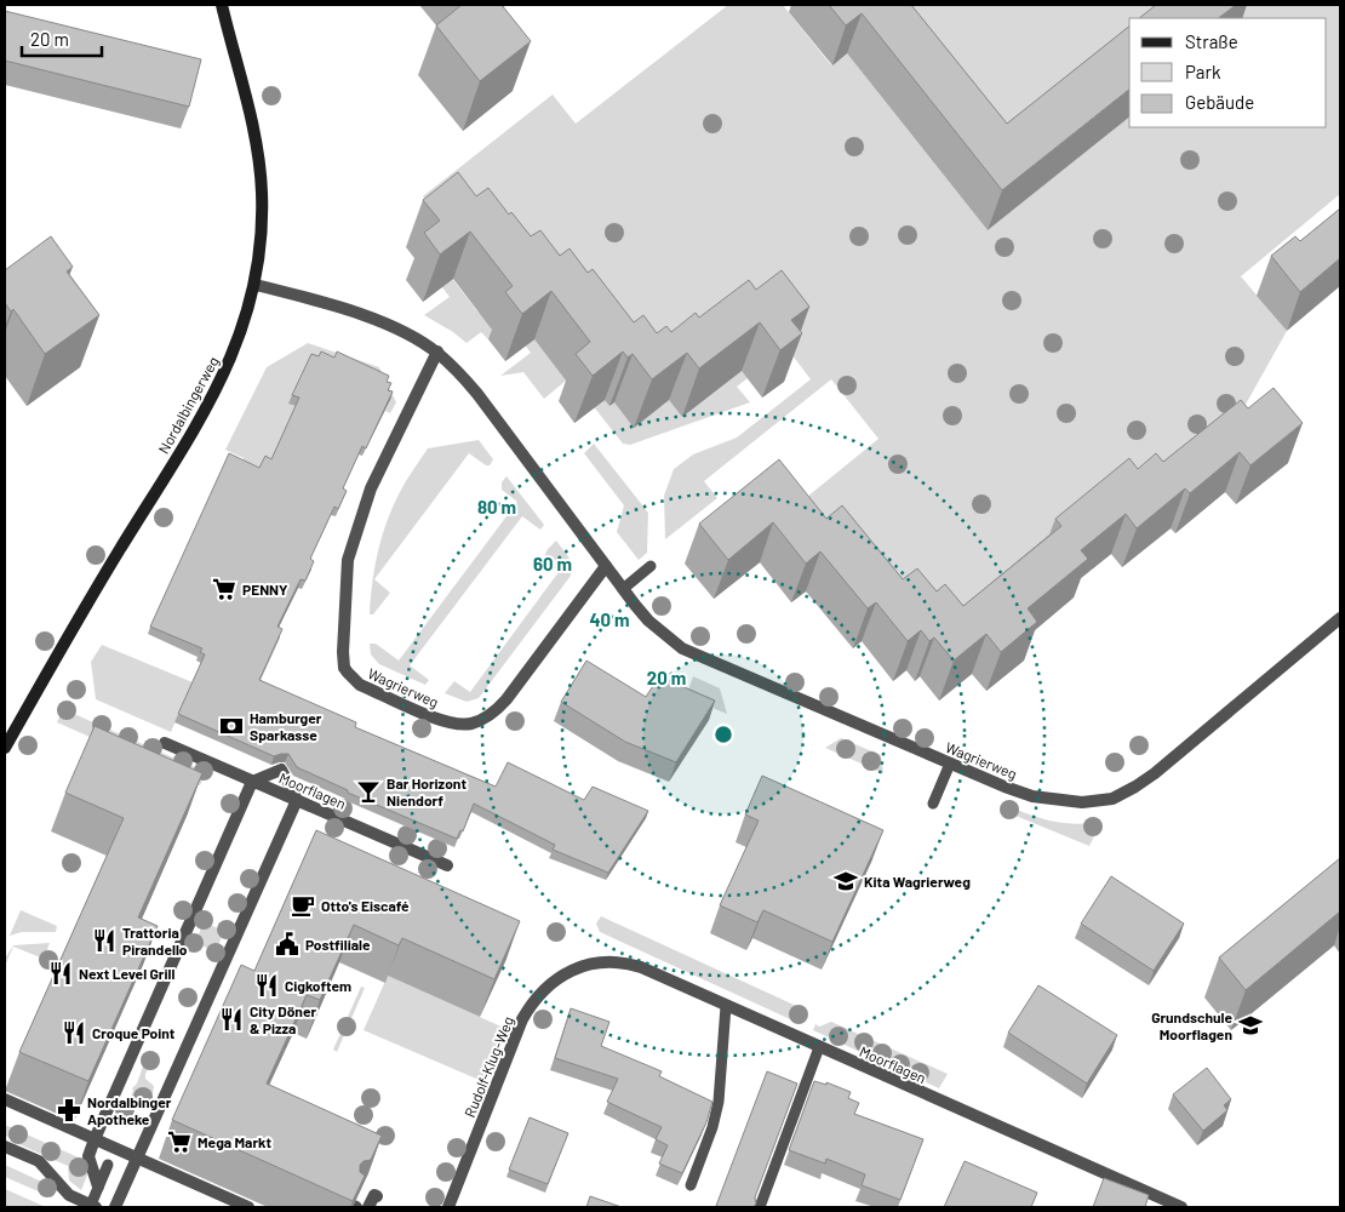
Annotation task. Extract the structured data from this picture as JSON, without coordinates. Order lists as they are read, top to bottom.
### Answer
{
  "streets": {
    "street": [
      "Nordalbingerweg",
      "Wagrierweg",
      "Moorflagen",
      "Rudolf-Klug-Weg"
    ]
  },
  "crossings": [
    ["Nordalbingerweg", "Wagrierweg"],
    ["Moorflagen", "Rudolf-Klug-Weg"]
  ],
  "places": {
    "supermarket": ["PENNY", "Mega Markt"],
    "bank": ["Hamburger Sparkasse"],
    "bar": ["Bar Horizont Niendorf"],
    "school or university": ["Kita Wagrierweg", "Grundschule Moorflagen"],
    "cafe": ["Otto's Eiscafé"],
    "restaurant": [
      "Trattoria Pirandello",
      "Next Level Grill",
      "Cigkoftem",
      "City Döner & Pizza",
      "Croque Point"
    ],
    "public building": ["Postfiliale"],
    "pharmacy": ["Nordalbinger Apotheke"]
  },
  "legend": ["Straße", "Park", "Gebäude"],
  "scale_bar": "20 m",
  "rings": [
    "80 m",
    "60 m",
    "40 m",
    "20 m"
  ]
}
